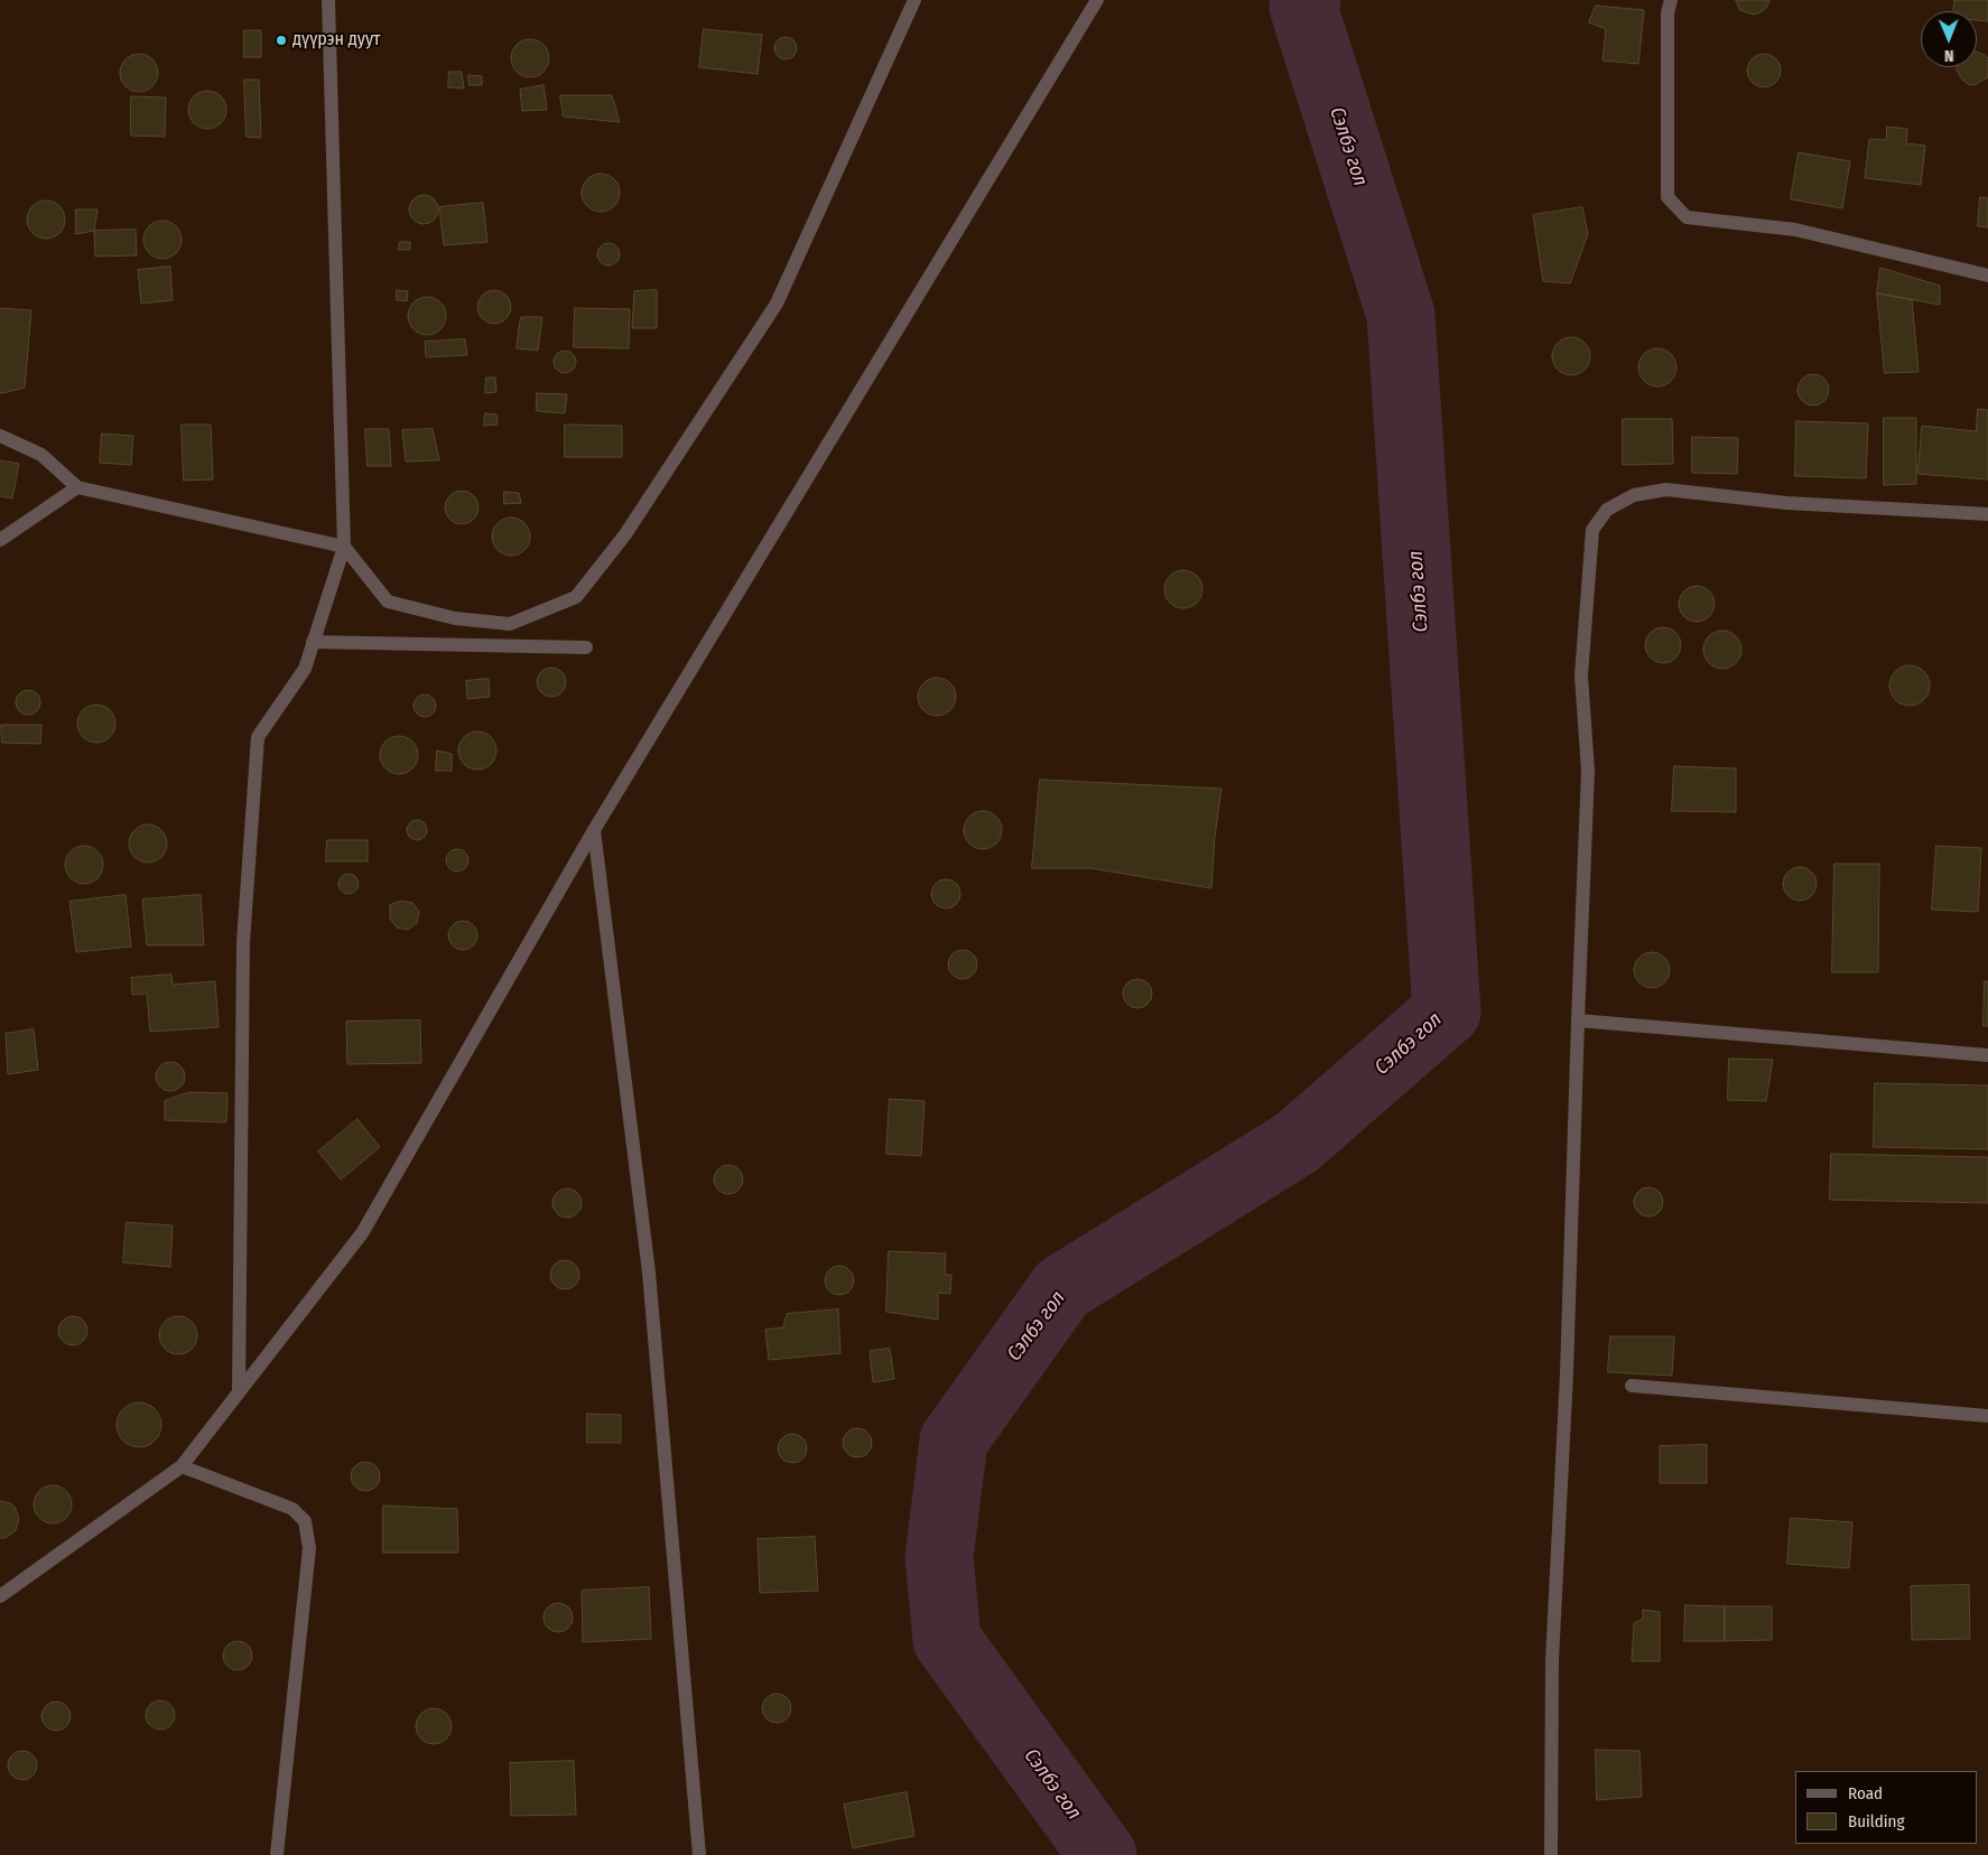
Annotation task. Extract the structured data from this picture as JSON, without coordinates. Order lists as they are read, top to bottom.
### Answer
{
  "water": ["Сэлбэ гол"],
  "places": ["дүүрэн дуут"],
  "legend": ["Road", "Building"],
  "north": "bottom"
}
